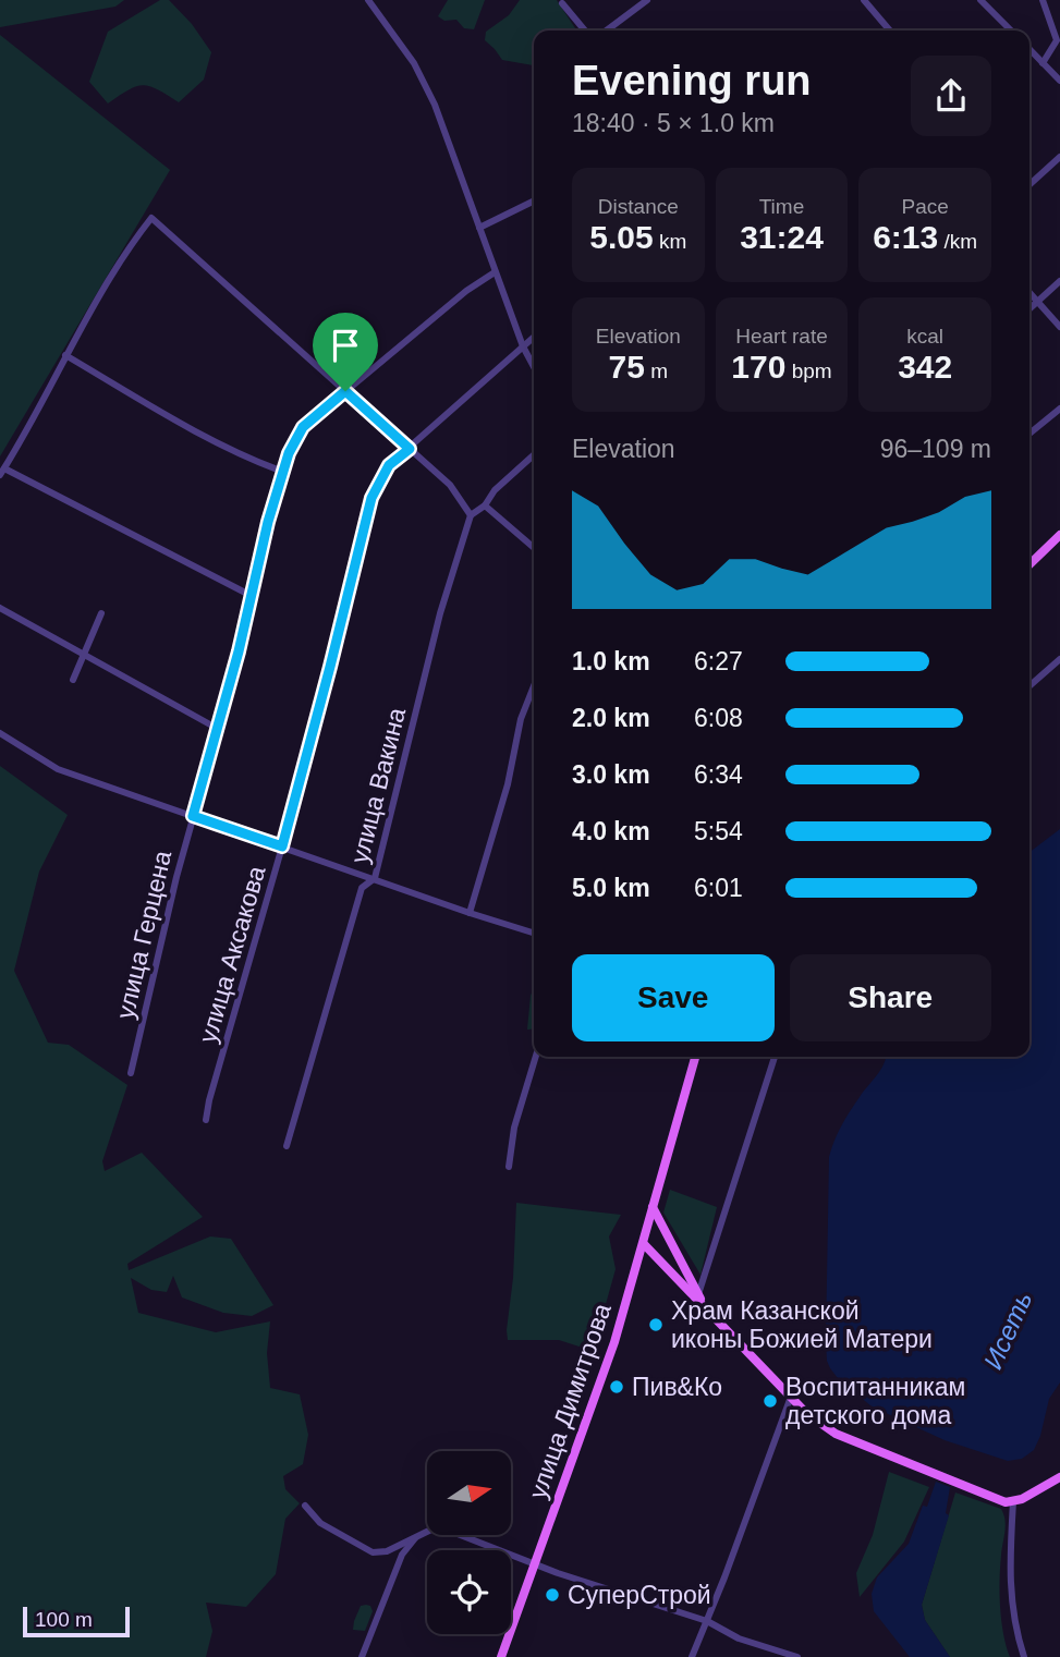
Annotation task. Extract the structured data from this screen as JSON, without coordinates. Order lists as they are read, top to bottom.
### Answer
{
  "streets": {
    "main road": ["улица Димитрова"],
    "street": ["улица Вакина", "улица Герцена", "улица Аксакова"]
  },
  "water": ["Исеть"],
  "places": [
    "Храм Казанской иконы Божией Матери",
    "Пив&Ко",
    "Воспитанникам детского дома",
    "СуперСтрой"
  ],
  "scale_bar": "100 m",
  "north": "right",
  "page": {
    "heading": ["Evening run", "18:40 · 5 × 1.0 km"],
    "stats": [
      ["Distance", "5.05 km"],
      ["Time", "31:24"],
      ["Pace", "6:13 /km"],
      ["Elevation", "75 m"],
      ["Heart rate", "170 bpm"],
      ["kcal", "342"]
    ],
    "chart": ["Elevation", "96–109 m"],
    "list": [
      {
        "name": "1.0 km",
        "note": "6:27"
      },
      {
        "name": "2.0 km",
        "note": "6:08"
      },
      {
        "name": "3.0 km",
        "note": "6:34"
      },
      {
        "name": "4.0 km",
        "note": "5:54"
      },
      {
        "name": "5.0 km",
        "note": "6:01"
      }
    ],
    "buttons": ["Save", "Share"],
    "scale": "100 m"
  }
}
